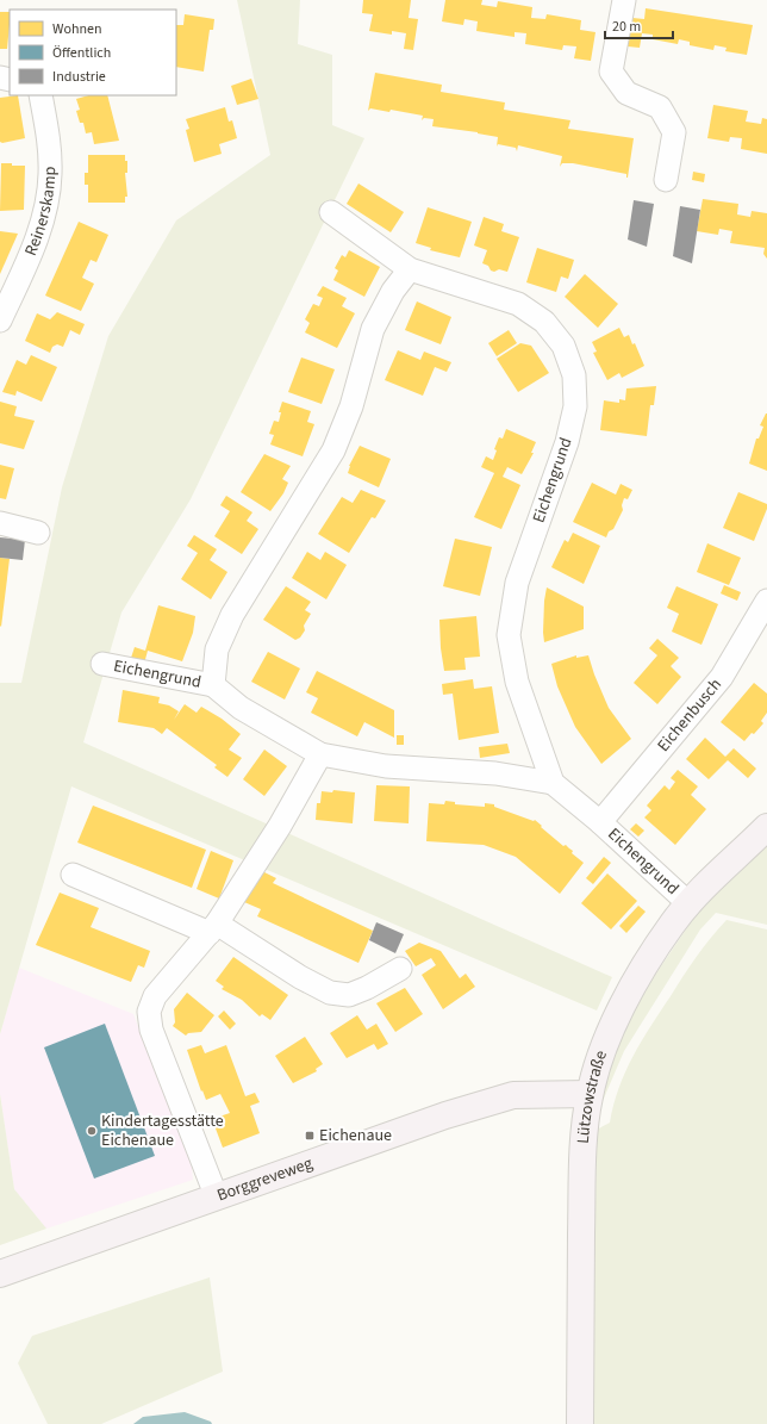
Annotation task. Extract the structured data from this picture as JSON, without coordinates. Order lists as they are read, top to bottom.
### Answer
{
  "streets": {
    "street": [
      "Reinerskamp",
      "Eichengrund",
      "Eichenbusch",
      "Lützowstraße",
      "Borggreveweg"
    ]
  },
  "crossings": [
    ["Eichengrund", "Eichenbusch"],
    ["Eichengrund", "Lützowstraße"],
    ["Lützowstraße", "Borggreveweg"]
  ],
  "places": {
    "other": ["Kindertagesstätte Eichenaue"],
    "transit": ["Eichenaue"]
  },
  "legend": ["Wohnen", "Öffentlich", "Industrie"],
  "scale_bar": "20 m"
}
